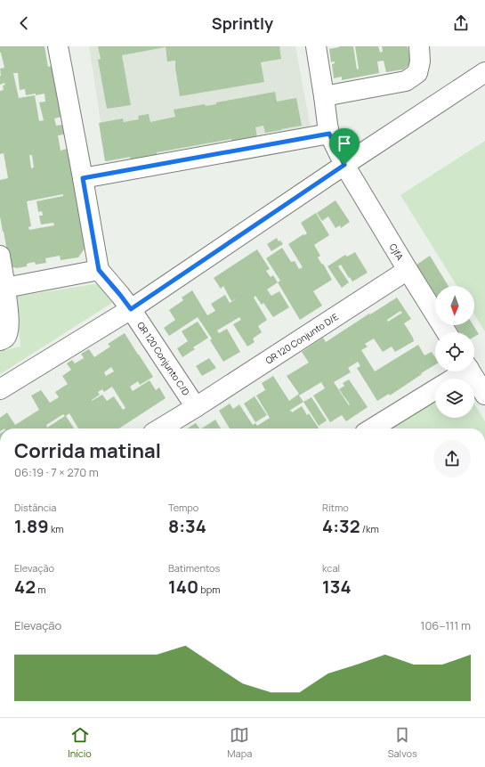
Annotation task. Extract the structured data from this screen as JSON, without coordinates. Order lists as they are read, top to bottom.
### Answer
{
  "streets": {
    "street": ["CjfA", "QR 120 Conjunto D/E", "QR 120 Conjunto C/D"]
  },
  "crossings": [
    ["CjfA", "QR 120 Conjunto D/E"],
    ["QR 120 Conjunto D/E", "QR 120 Conjunto C/D"]
  ],
  "north": "bottom",
  "page": {
    "header": "Sprintly",
    "heading": ["Corrida matinal", "06:19 · 7 × 270 m"],
    "stats": [
      ["Distância", "1.89 km"],
      ["Tempo", "8:34"],
      ["Ritmo", "4:32 /km"],
      ["Elevação", "42 m"],
      ["Batimentos", "140 bpm"],
      ["kcal", "134"]
    ],
    "chart": ["Elevação", "106–111 m"],
    "tabs": ["Início", "Mapa", "Salvos"]
  }
}
